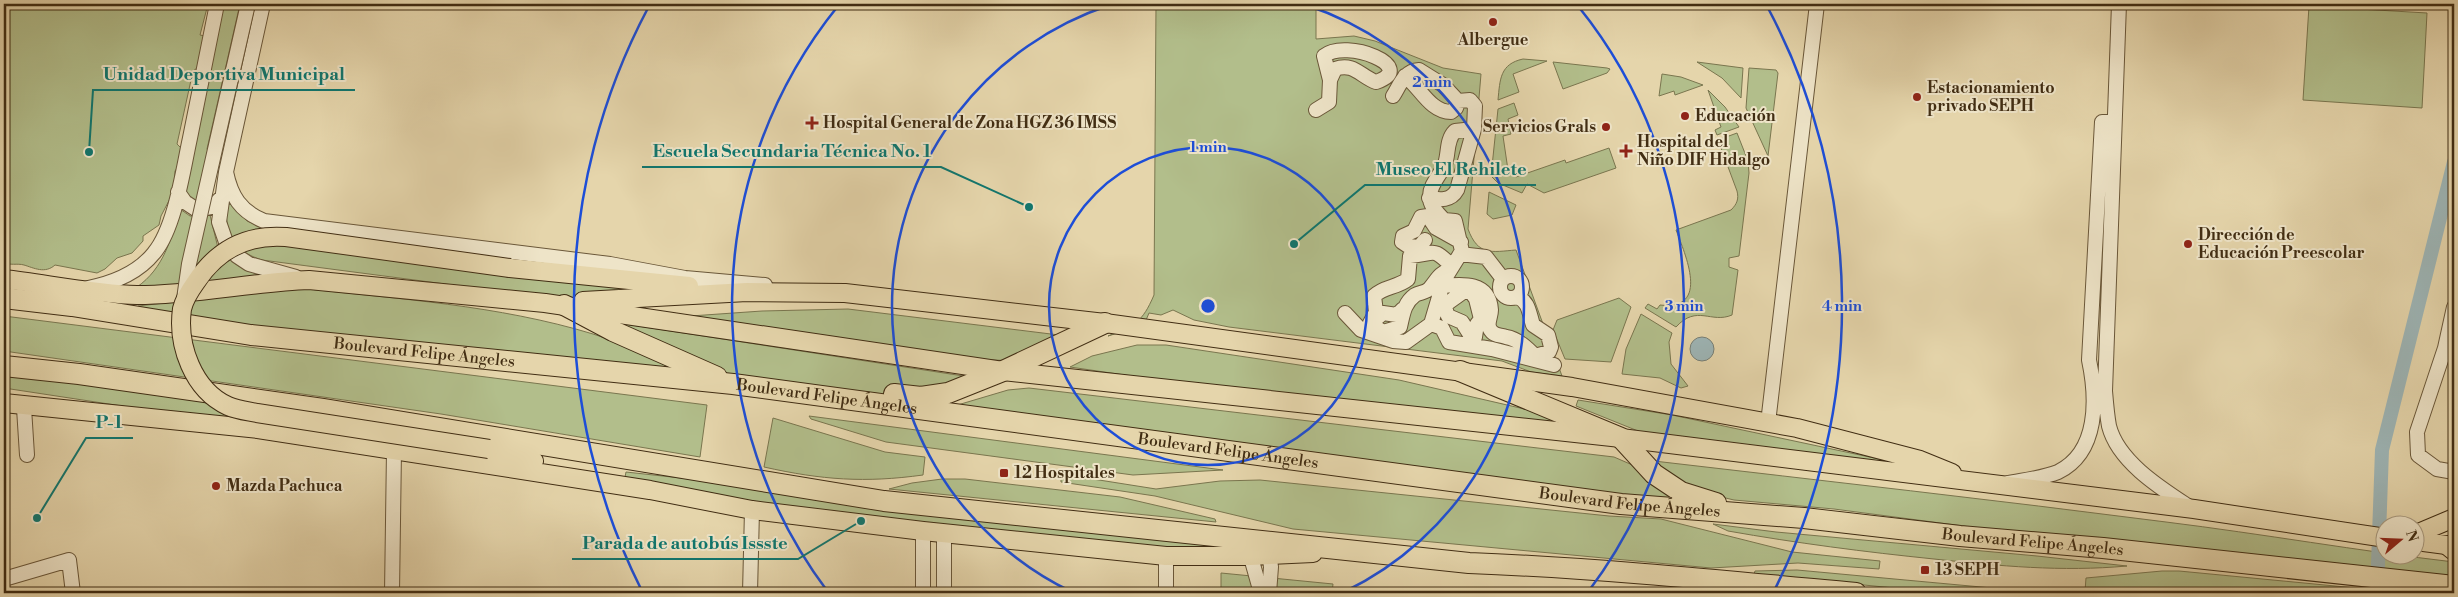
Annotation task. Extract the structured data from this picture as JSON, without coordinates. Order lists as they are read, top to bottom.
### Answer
{
  "streets": {
    "highway": ["Boulevard Felipe Ángeles"]
  },
  "places": {
    "other": [
      "Albergue",
      "Estacionamiento privado SEPH",
      "Educación",
      "Servicios Grals",
      "Unidad Deportiva Municipal",
      "Escuela Secundaria Técnica No. 1",
      "Museo El Rehilete",
      "Dirección de Educación Preescolar",
      "Mazda Pachuca",
      "P-1",
      "Parada de autobús Issste"
    ],
    "health": ["Hospital General de Zona HGZ 36 IMSS", "Hospital del Niño DIF Hidalgo"],
    "transit": ["12 Hospitales", "13 SEPH"]
  },
  "north": "right",
  "rings": [
    "2 min",
    "1 min",
    "3 min",
    "4 min"
  ]
}
